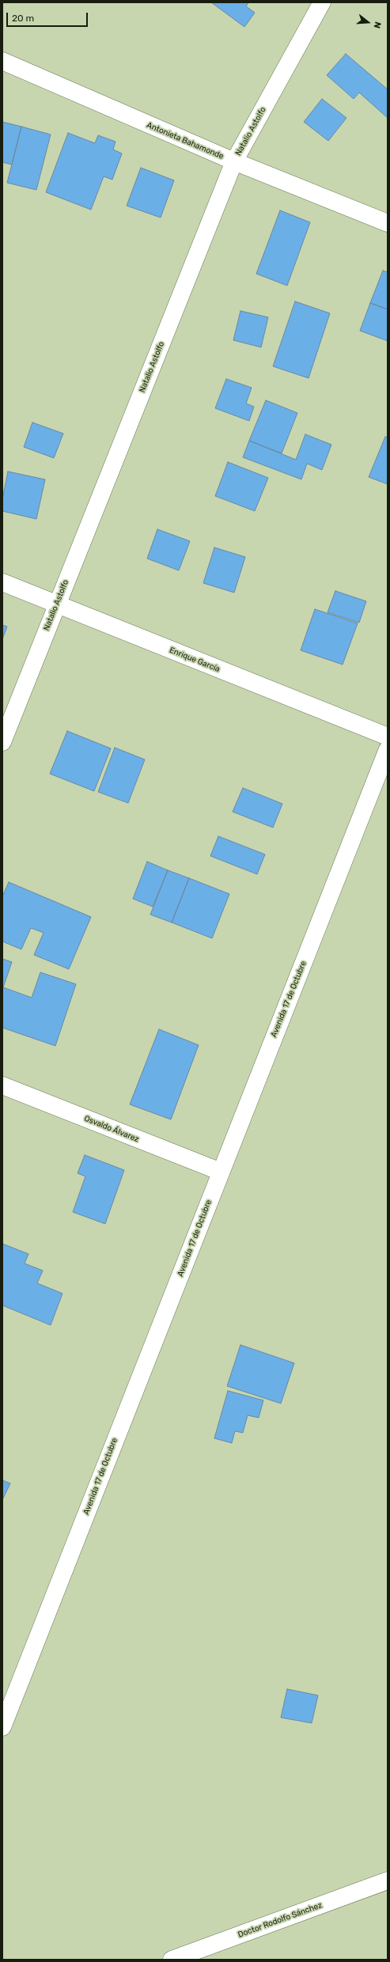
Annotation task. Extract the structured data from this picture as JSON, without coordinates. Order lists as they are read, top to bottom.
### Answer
{
  "streets": {
    "street": [
      "Natalio Astolfo",
      "Antonieta Bahamonde",
      "Enrique García",
      "Avenida 17 de Octubre",
      "Osvaldo Álvarez",
      "Doctor Rodolfo Sánchez"
    ]
  },
  "crossings": [
    ["Natalio Astolfo", "Antonieta Bahamonde"],
    ["Natalio Astolfo", "Enrique García"],
    ["Avenida 17 de Octubre", "Osvaldo Álvarez"]
  ],
  "scale_bar": "20 m",
  "north": "right"
}
